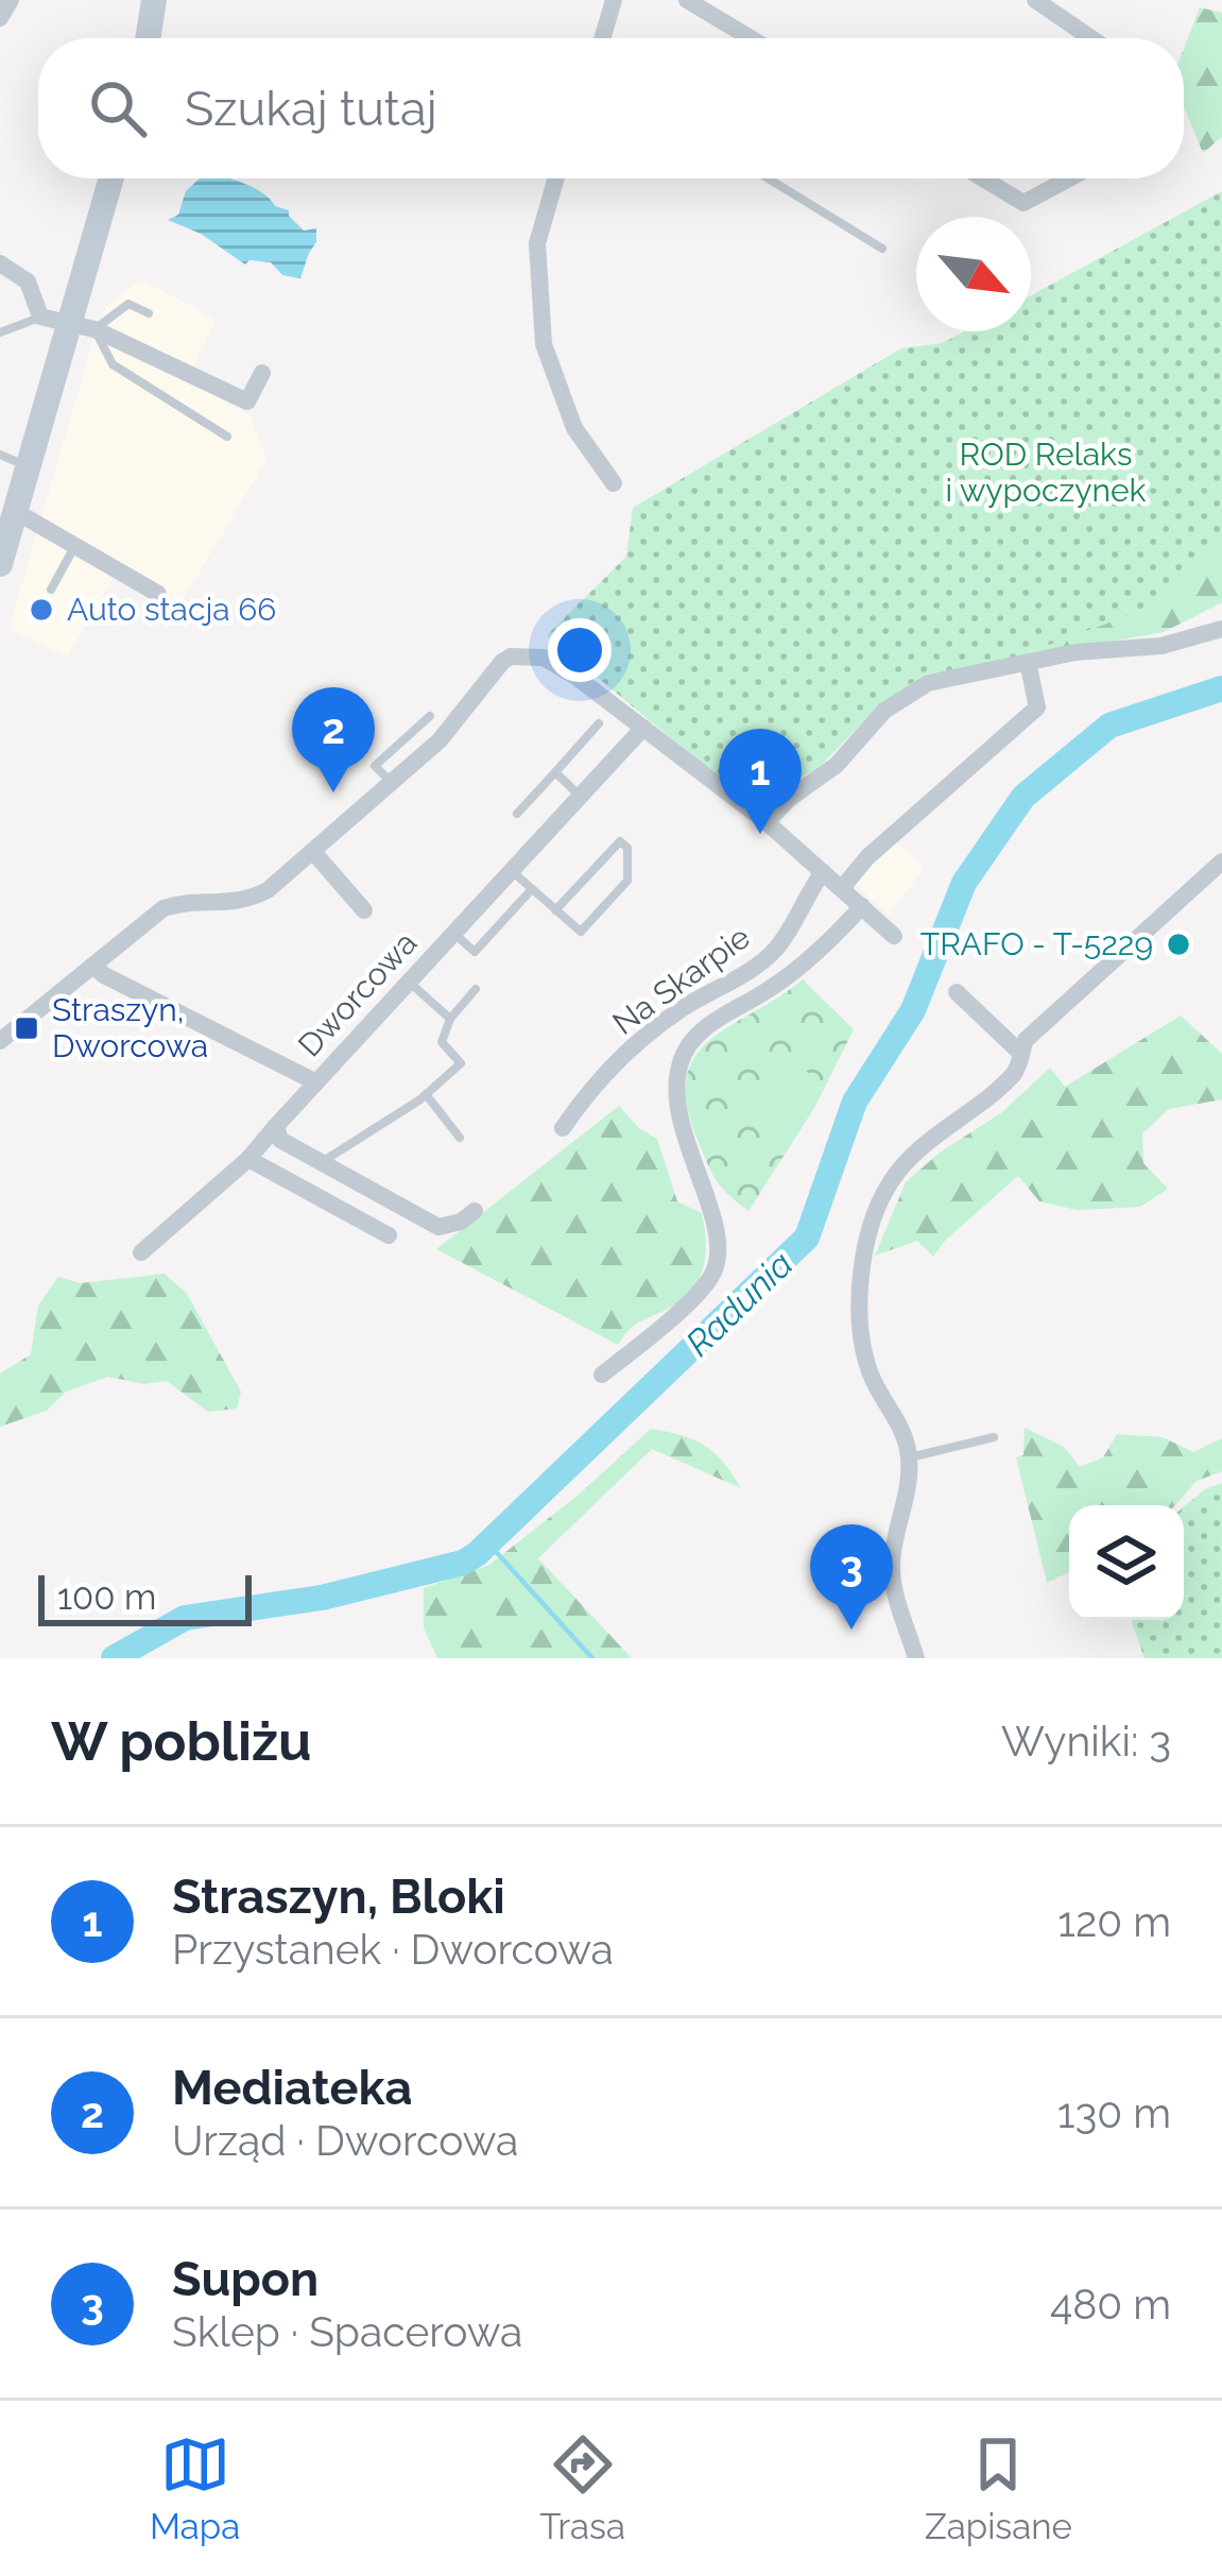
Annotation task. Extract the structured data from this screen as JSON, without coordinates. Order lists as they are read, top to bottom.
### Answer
{
  "streets": {
    "street": ["Na Skarpie", "Dworcowa"]
  },
  "water": ["Radunia"],
  "parks": ["ROD Relaks i wypoczynek"],
  "places": {
    "other": ["Auto stacja 66", "TRAFO - T-5229"],
    "transit": ["Straszyn, Dworcowa"]
  },
  "scale_bar": "100 m",
  "north": "bottom right",
  "page": {
    "search": "Szukaj tutaj",
    "pins": ["2", "1", "3"],
    "scale": "100 m",
    "heading": ["W pobliżu", "Wyniki: 3"],
    "list": [
      {
        "mark": "1",
        "name": "Straszyn, Bloki",
        "note": "Przystanek · Dworcowa",
        "value": "120 m"
      },
      {
        "mark": "2",
        "name": "Mediateka",
        "note": "Urząd · Dworcowa",
        "value": "130 m"
      },
      {
        "mark": "3",
        "name": "Supon",
        "note": "Sklep · Spacerowa",
        "value": "480 m"
      }
    ],
    "nav": ["Mapa", "Trasa", "Zapisane"]
  }
}
